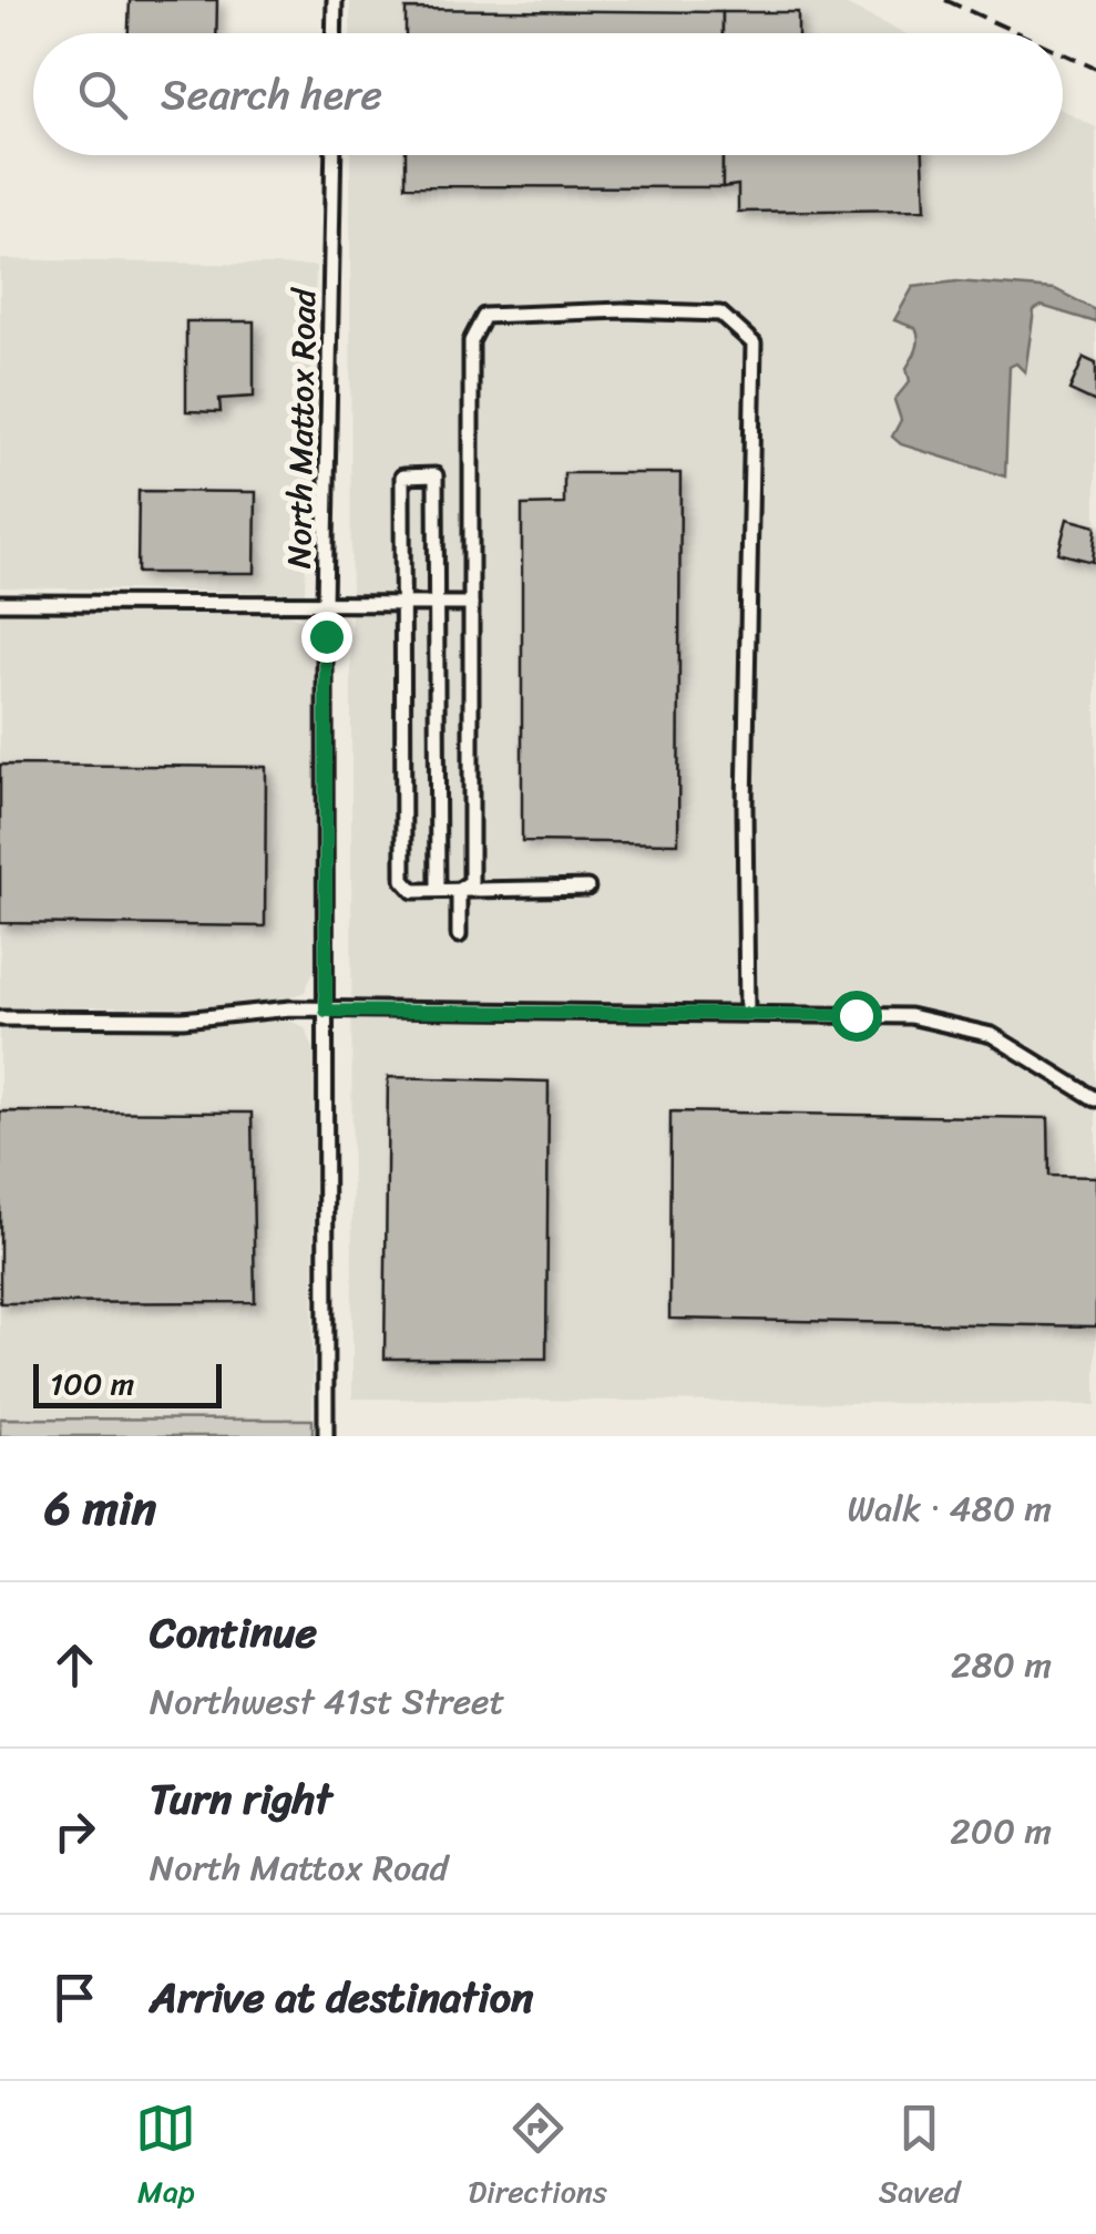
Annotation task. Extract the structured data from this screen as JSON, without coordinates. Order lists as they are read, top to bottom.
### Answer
{
  "streets": {
    "street": ["North Mattox Road"]
  },
  "scale_bar": "100 m",
  "page": {
    "search": "Search here",
    "scale": "100 m",
    "heading": ["6 min", "Walk · 480 m"],
    "list": [
      ["Continue", "Northwest 41st Street", "280 m"],
      ["Turn right", "North Mattox Road", "200 m"],
      "Arrive at destination"
    ],
    "nav": ["Map", "Directions", "Saved"]
  }
}
